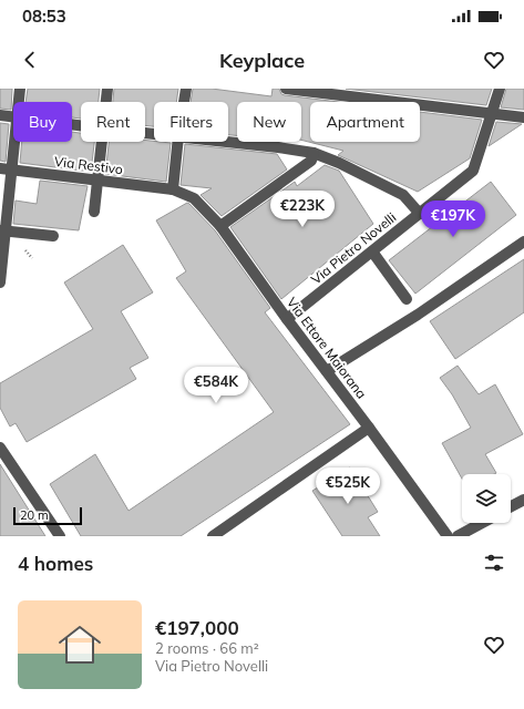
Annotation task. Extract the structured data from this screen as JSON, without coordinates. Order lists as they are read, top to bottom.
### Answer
{
  "streets": {
    "street": ["Via Restivo", "Via Pietro Novelli", "Via Ettore Maiorana"]
  },
  "crossings": [
    ["Via Restivo", "Via Ettore Maiorana"],
    ["Via Pietro Novelli", "Via Ettore Maiorana"]
  ],
  "scale_bar": "20 m",
  "page": {
    "status": "08:53",
    "header": "Keyplace",
    "chip": [
      "Buy",
      "Rent",
      "Filters",
      "New",
      "Apartment"
    ],
    "price": [
      "€223K",
      "€197K",
      "€584K",
      "€525K"
    ],
    "scale": "20 m",
    "heading": "4 homes",
    "list": [
      {
        "name": "€197,000",
        "note": "2 rooms · 66 m² · Via Pietro Novelli"
      }
    ]
  }
}
